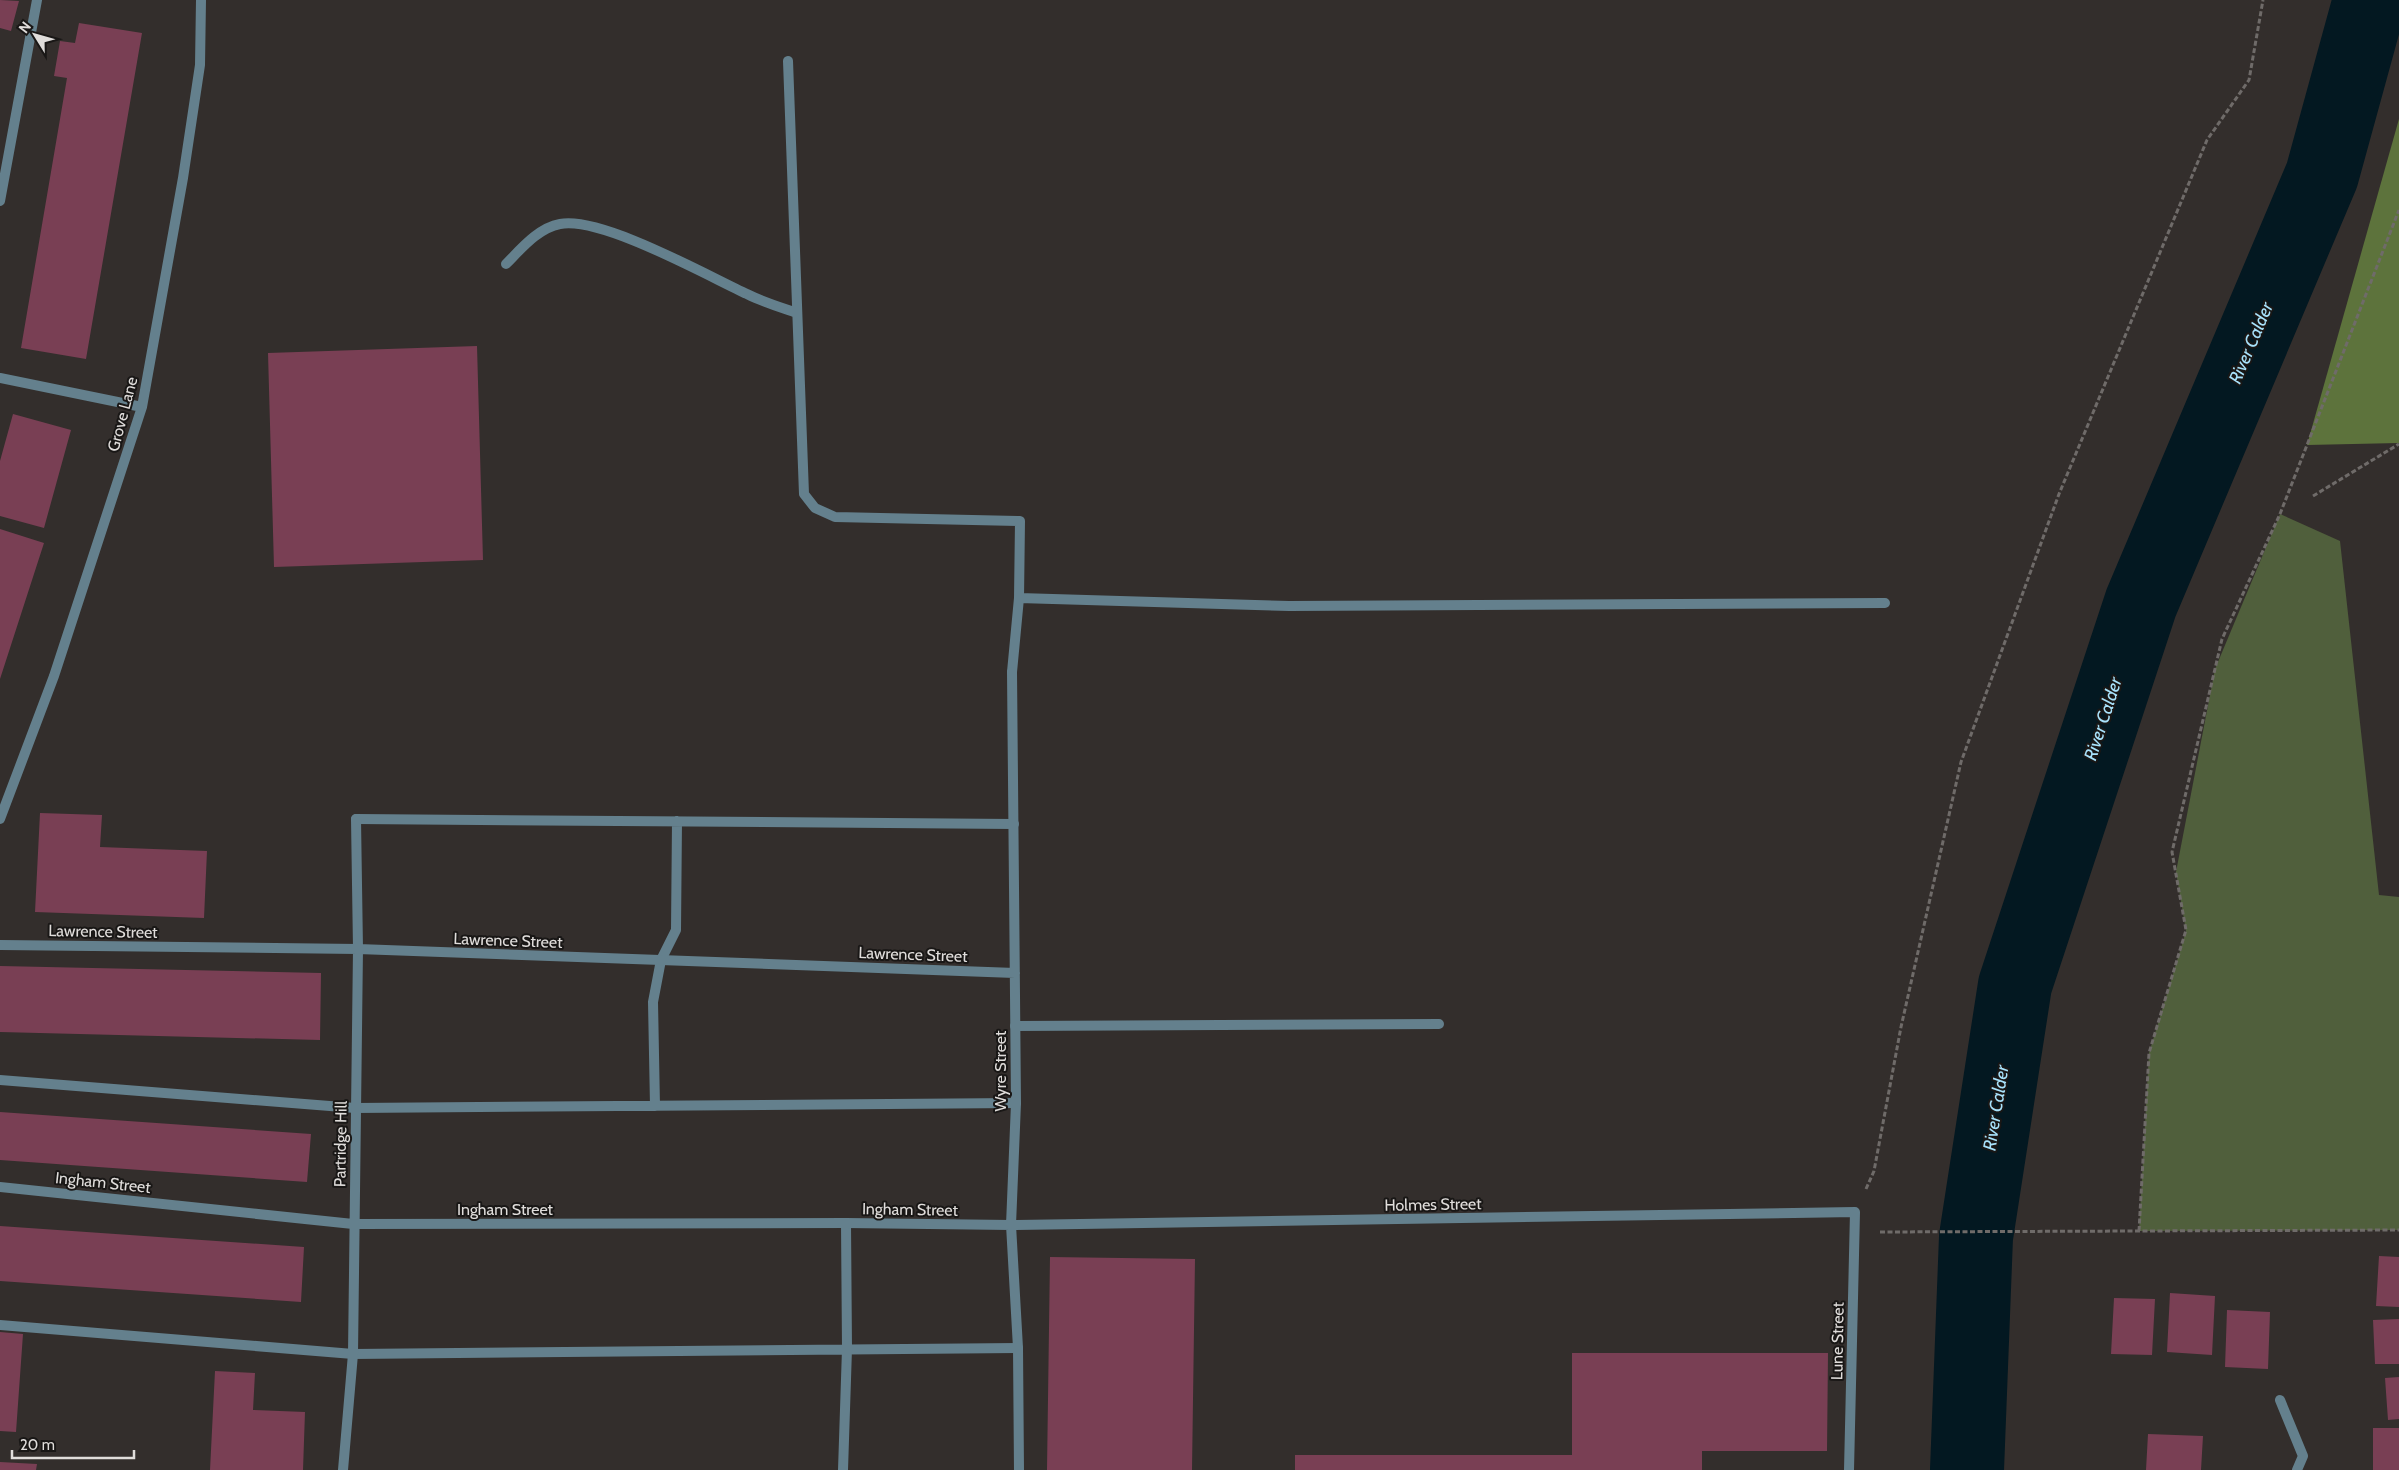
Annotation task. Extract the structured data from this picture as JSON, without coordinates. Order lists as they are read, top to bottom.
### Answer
{
  "streets": {
    "street": [
      "Grove Lane",
      "Lawrence Street",
      "Wyre Street",
      "Partridge Hill",
      "Ingham Street",
      "Holmes Street",
      "Lune Street"
    ]
  },
  "crossings": [
    ["Lawrence Street", "Wyre Street"],
    ["Lawrence Street", "Partridge Hill"],
    ["Wyre Street", "Ingham Street"],
    ["Wyre Street", "Holmes Street"],
    ["Partridge Hill", "Ingham Street"],
    ["Ingham Street", "Holmes Street"],
    ["Holmes Street", "Lune Street"]
  ],
  "water": ["River Calder"],
  "scale_bar": "20 m",
  "north": "top left"
}
